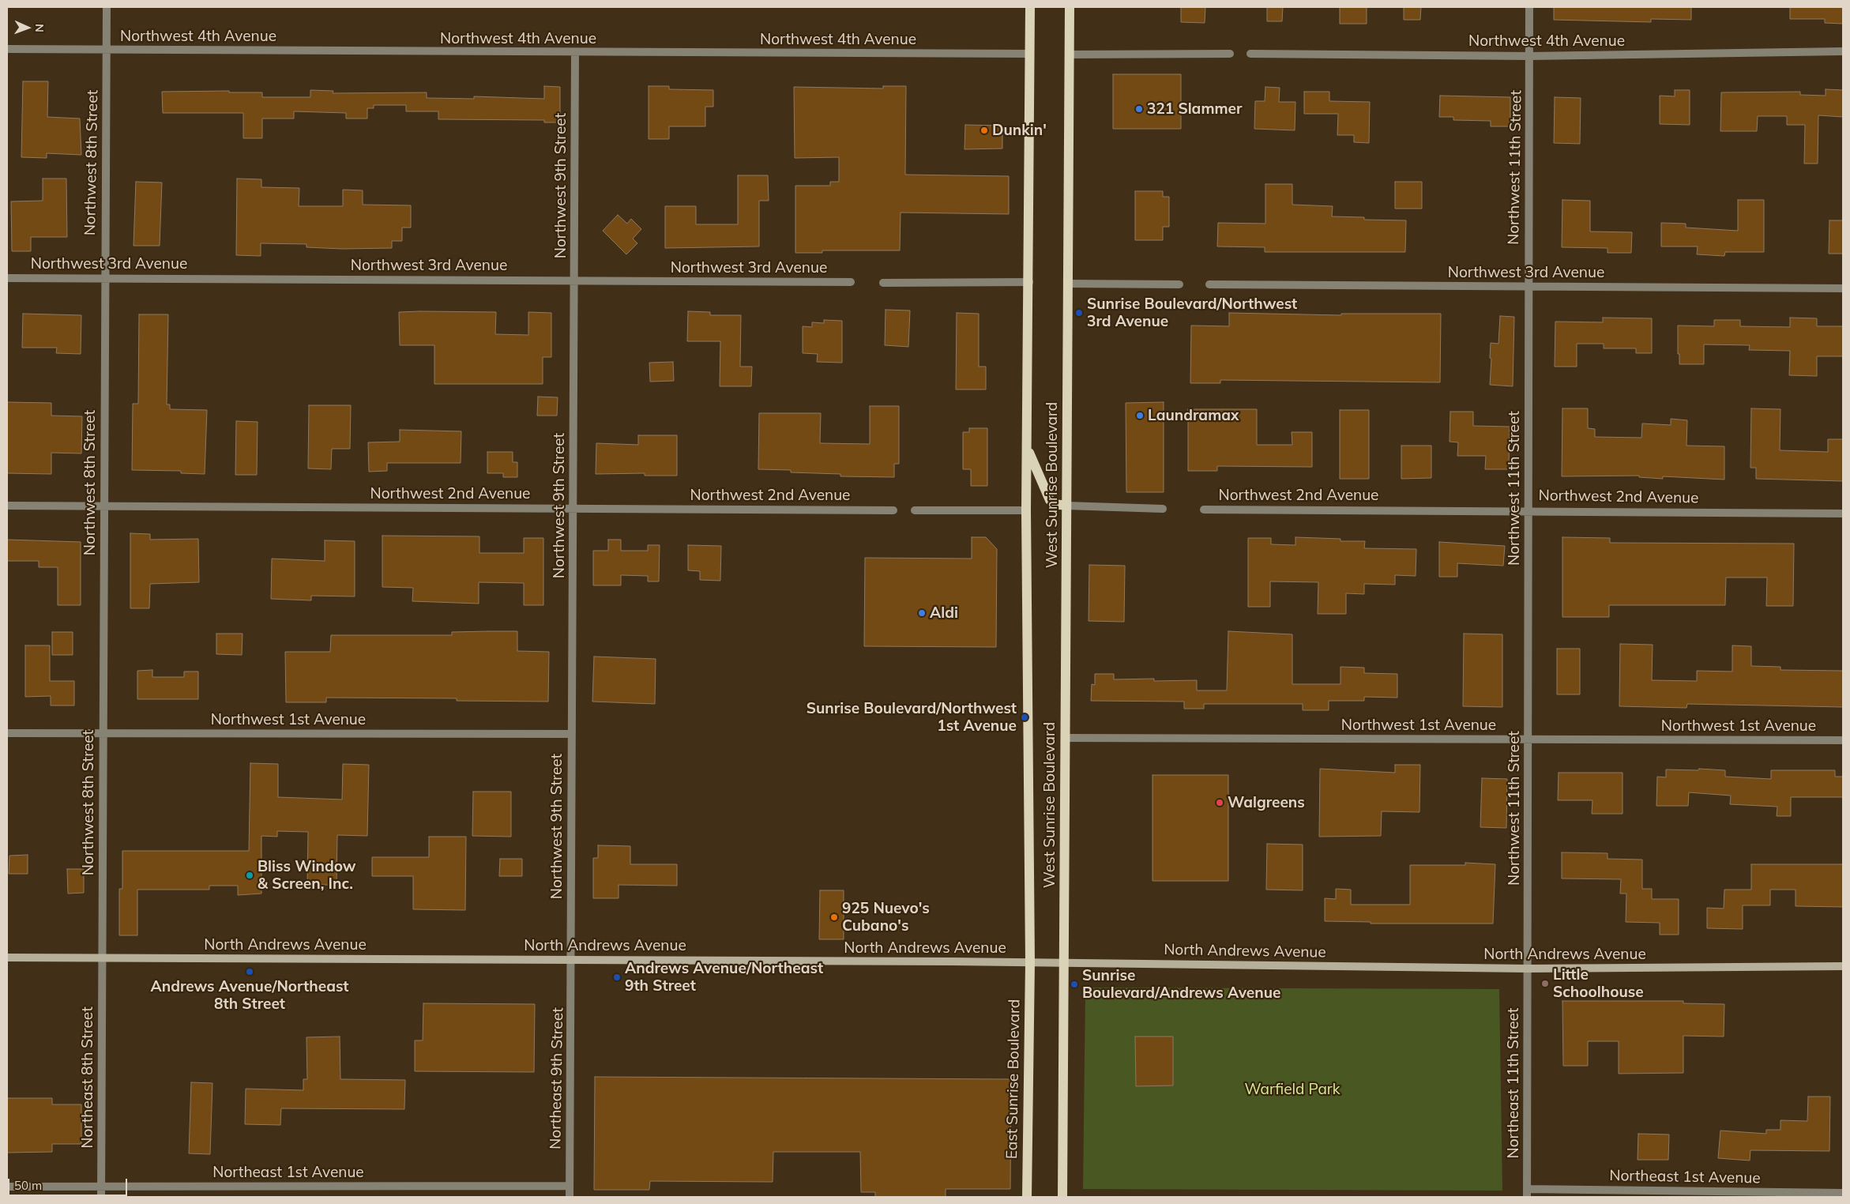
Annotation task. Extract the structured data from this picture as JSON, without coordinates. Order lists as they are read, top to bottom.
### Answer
{
  "streets": {
    "main road": ["West Sunrise Boulevard", "North Andrews Avenue", "East Sunrise Boulevard"],
    "street": [
      "Northwest 4th Avenue",
      "Northwest 8th Street",
      "Northwest 11th Street",
      "Northwest 9th Street",
      "Northwest 3rd Avenue",
      "Northwest 2nd Avenue",
      "Northwest 1st Avenue",
      "Northeast 8th Street",
      "Northeast 9th Street",
      "Northeast 11th Street",
      "Northeast 1st Avenue"
    ]
  },
  "crossings": [
    ["Northwest 4th Avenue", "Northwest 8th Street"],
    ["Northwest 4th Avenue", "Northwest 11th Street"],
    ["Northwest 4th Avenue", "Northwest 9th Street"],
    ["Northwest 4th Avenue", "West Sunrise Boulevard"],
    ["Northwest 8th Street", "Northwest 3rd Avenue"],
    ["Northwest 8th Street", "Northwest 2nd Avenue"],
    ["Northwest 8th Street", "Northwest 1st Avenue"],
    ["Northwest 8th Street", "North Andrews Avenue"],
    ["Northwest 8th Street", "Northeast 8th Street"],
    ["Northwest 11th Street", "Northwest 3rd Avenue"],
    ["Northwest 11th Street", "Northwest 2nd Avenue"],
    ["Northwest 11th Street", "Northwest 1st Avenue"],
    ["Northwest 11th Street", "North Andrews Avenue"],
    ["Northwest 11th Street", "Northeast 11th Street"],
    ["Northwest 9th Street", "Northwest 3rd Avenue"],
    ["Northwest 9th Street", "Northwest 2nd Avenue"],
    ["Northwest 9th Street", "Northwest 1st Avenue"],
    ["Northwest 9th Street", "North Andrews Avenue"],
    ["Northwest 9th Street", "Northeast 9th Street"],
    ["West Sunrise Boulevard", "Northwest 1st Avenue"],
    ["West Sunrise Boulevard", "North Andrews Avenue"],
    ["West Sunrise Boulevard", "East Sunrise Boulevard"],
    ["North Andrews Avenue", "Northeast 8th Street"],
    ["North Andrews Avenue", "Northeast 9th Street"],
    ["North Andrews Avenue", "East Sunrise Boulevard"],
    ["North Andrews Avenue", "Northeast 11th Street"],
    ["Northeast 8th Street", "Northeast 1st Avenue"],
    ["Northeast 9th Street", "Northeast 1st Avenue"],
    ["Northeast 11th Street", "Northeast 1st Avenue"]
  ],
  "parks": ["Warfield Park"],
  "places": [
    "321 Slammer",
    "Dunkin'",
    "Sunrise Boulevard/Northwest 3rd Avenue",
    "Laundramax",
    "Aldi",
    "Sunrise Boulevard/Northwest 1st Avenue",
    "Walgreens",
    "Bliss Window & Screen, Inc.",
    "925 Nuevo's Cubano's",
    "Andrews Avenue/Northeast 8th Street",
    "Andrews Avenue/Northeast 9th Street",
    "Little Schoolhouse",
    "Sunrise Boulevard/Andrews Avenue"
  ],
  "scale_bar": "50 m",
  "north": "right"
}
